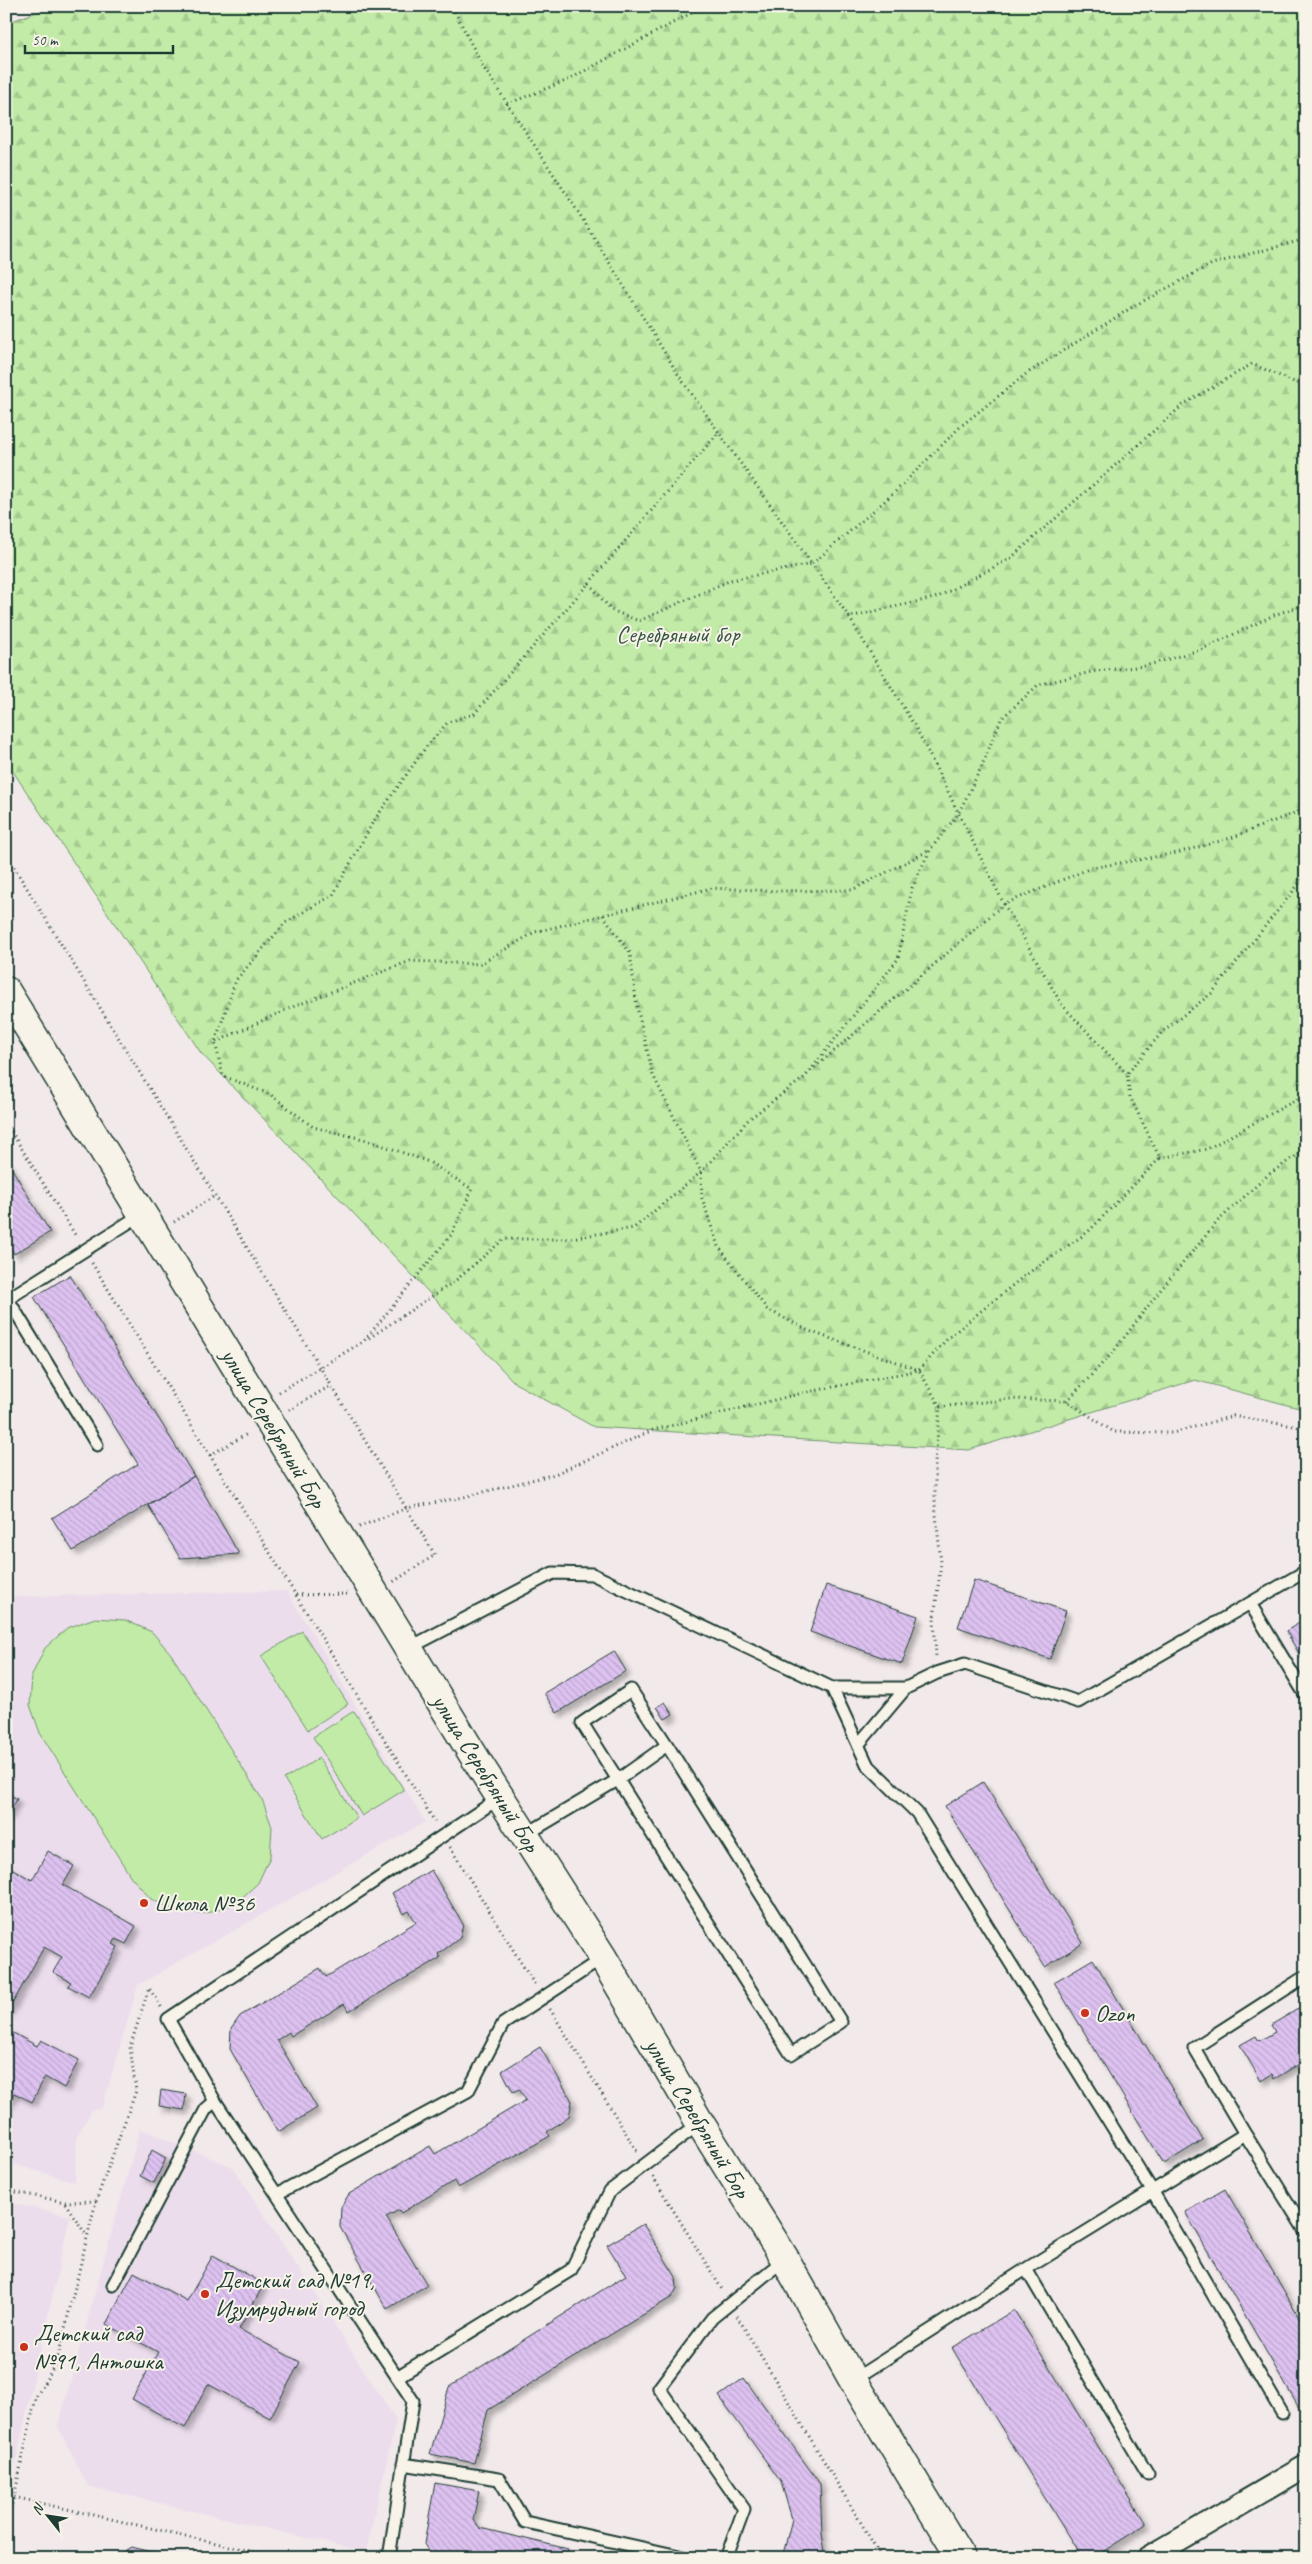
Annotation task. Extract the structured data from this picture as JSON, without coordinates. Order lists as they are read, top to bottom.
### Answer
{
  "streets": {
    "street": ["улица Серебряный Бор"]
  },
  "parks": ["Серебряный бор"],
  "places": [
    "Школа №36",
    "Ozon",
    "Детский сад №19, Изумрудный город",
    "Детский сад №91, Антошка"
  ],
  "scale_bar": "50 m",
  "north": "top left"
}
